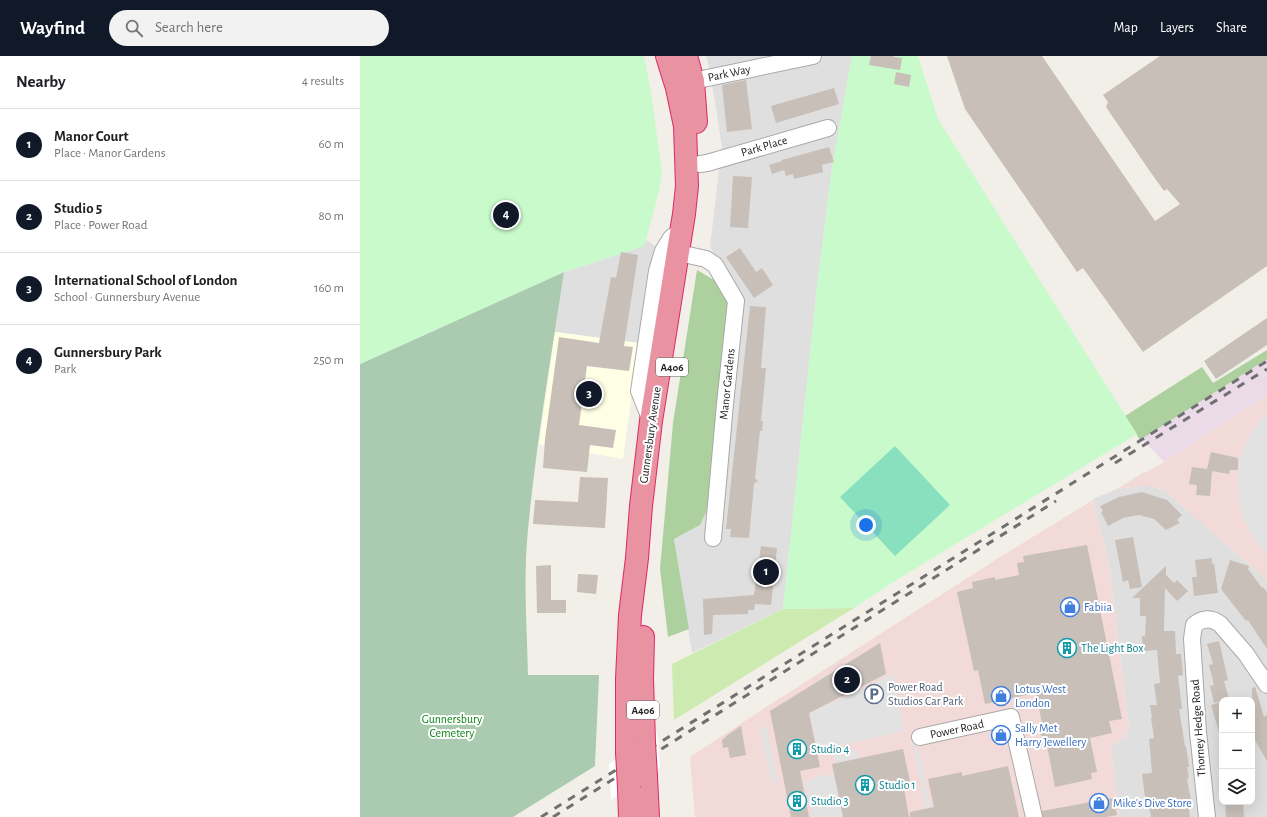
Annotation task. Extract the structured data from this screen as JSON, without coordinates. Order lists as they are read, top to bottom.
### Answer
{
  "streets": {
    "highway": ["A406", "Gunnersbury Avenue"],
    "street": [
      "Park Way",
      "Park Place",
      "Manor Gardens",
      "Thorney Hedge Road",
      "Power Road"
    ]
  },
  "crossings": [
    ["Park Way", "Gunnersbury Avenue"],
    ["Park Place", "Gunnersbury Avenue"],
    ["Manor Gardens", "Gunnersbury Avenue"]
  ],
  "parks": ["Gunnersbury Cemetery"],
  "places": {
    "shop": [
      "Fabiia",
      "Lotus West London",
      "Sally Met Harry Jewellery",
      "Mike's Dive Store"
    ],
    "building": [
      "The Light Box",
      "Studio 4",
      "Studio 1",
      "Studio 3"
    ],
    "parking": ["Power Road Studios Car Park"]
  },
  "page": {
    "header": "Wayfind",
    "search": "Search here",
    "nav": ["Map", "Layers", "Share"],
    "heading": ["Nearby", "4 results"],
    "list": [
      {
        "mark": "1",
        "name": "Manor Court",
        "note": "Place · Manor Gardens",
        "value": "60 m"
      },
      {
        "mark": "2",
        "name": "Studio 5",
        "note": "Place · Power Road",
        "value": "80 m"
      },
      {
        "mark": "3",
        "name": "International School of London",
        "note": "School · Gunnersbury Avenue",
        "value": "160 m"
      },
      {
        "mark": "4",
        "name": "Gunnersbury Park",
        "note": "Park",
        "value": "250 m"
      }
    ],
    "pins": [
      "4",
      "3",
      "1",
      "2"
    ],
    "map_buttons": ["+", "−"]
  }
}
